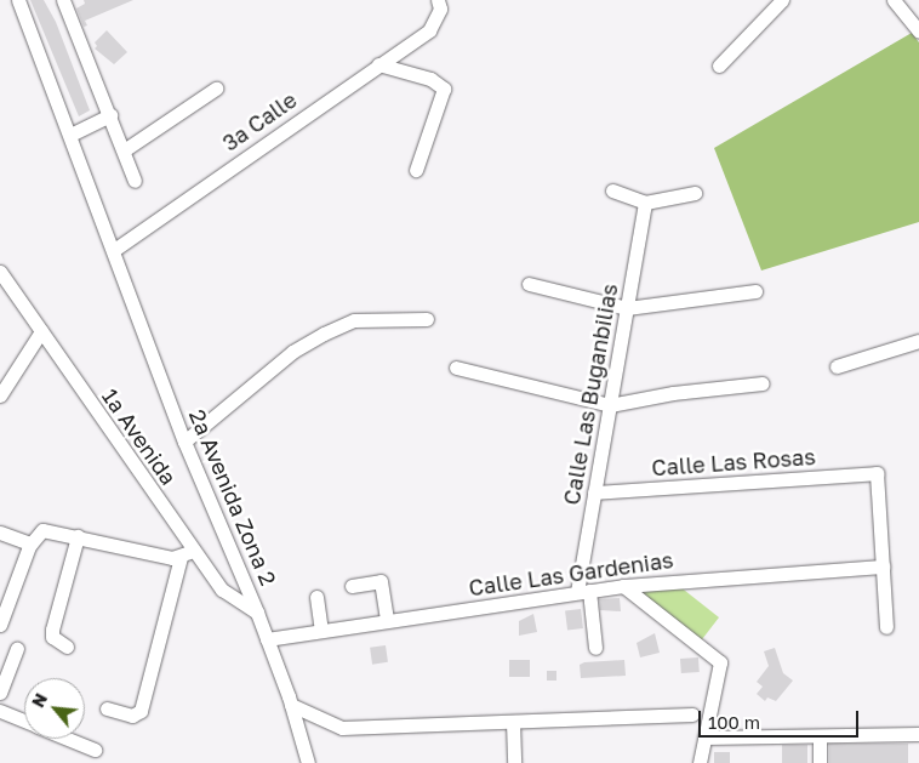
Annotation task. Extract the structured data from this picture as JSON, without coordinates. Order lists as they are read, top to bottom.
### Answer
{
  "streets": {
    "street": [
      "3a Calle",
      "Calle Las Buganbilias",
      "1a Avenida",
      "Calle Las Rosas",
      "2a Avenida Zona 2",
      "Calle Las Gardenias"
    ]
  },
  "crossings": [
    ["3a Calle", "2a Avenida Zona 2"],
    ["Calle Las Buganbilias", "Calle Las Rosas"],
    ["Calle Las Buganbilias", "Calle Las Gardenias"],
    ["1a Avenida", "2a Avenida Zona 2"],
    ["Calle Las Rosas", "Calle Las Gardenias"],
    ["2a Avenida Zona 2", "Calle Las Gardenias"]
  ],
  "scale_bar": "100 m",
  "north": "top left"
}
